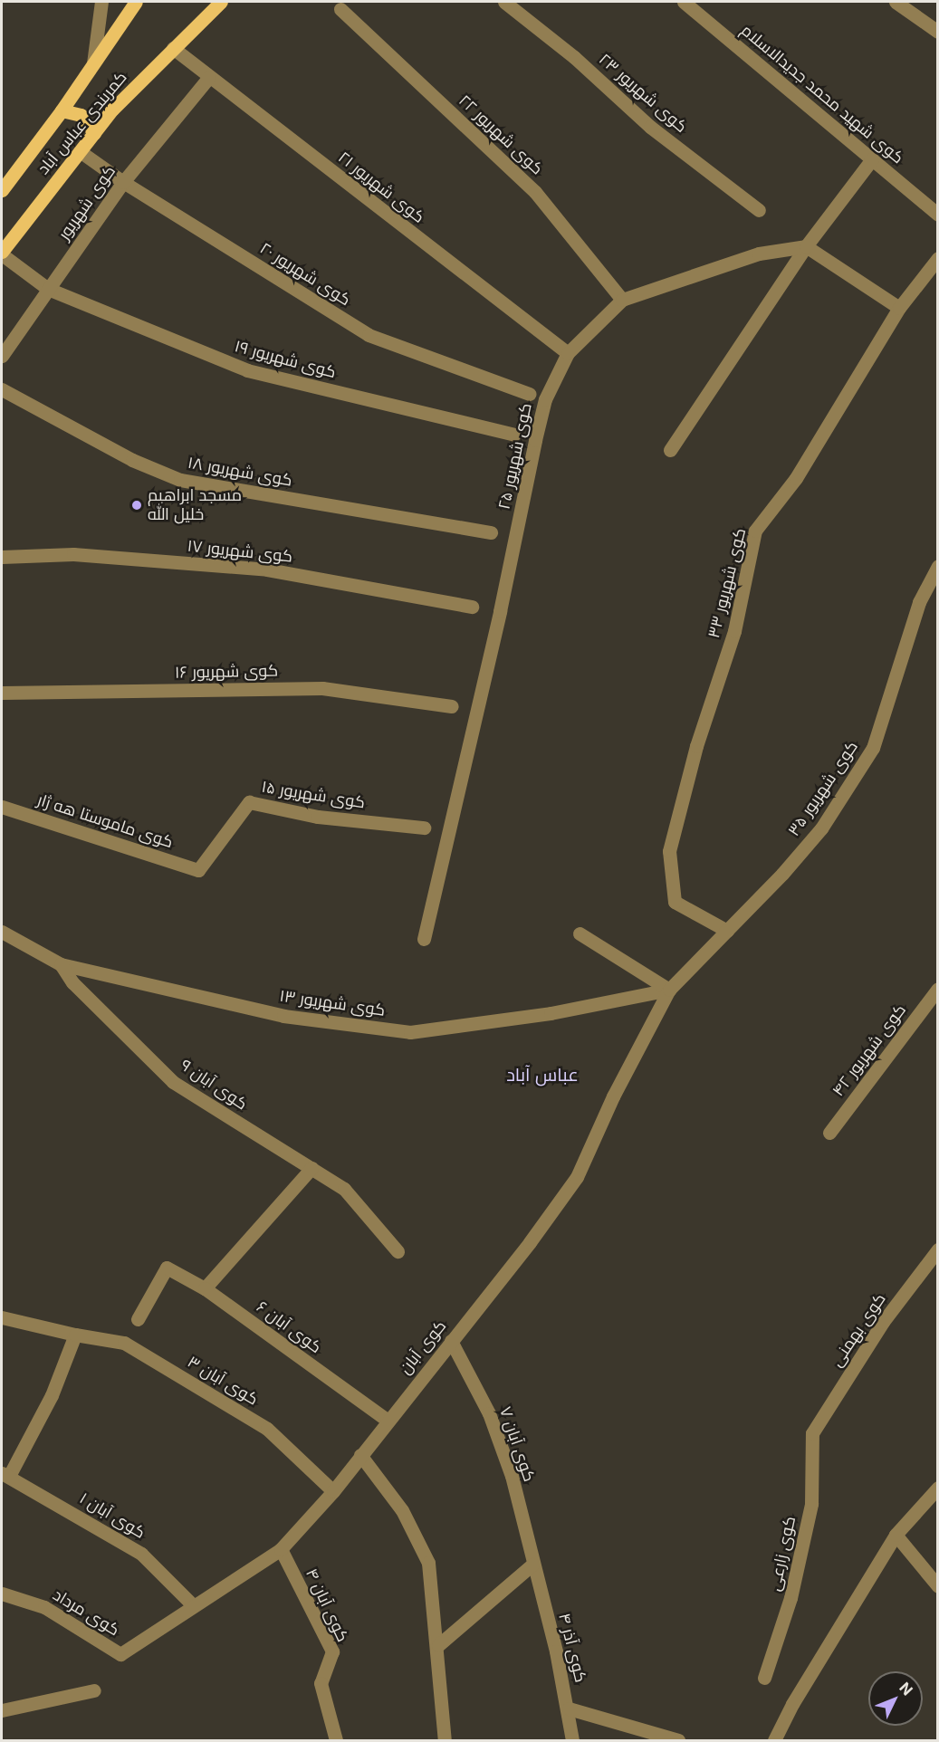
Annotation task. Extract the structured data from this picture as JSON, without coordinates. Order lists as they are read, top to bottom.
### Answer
{
  "streets": {
    "main road": ["کمربندی عباس آباد"],
    "street": [
      "کوی شهریور ۲۳",
      "کوی شهید محمد جدیدالاسلام",
      "کوی شهریور ۲۲",
      "کوی شهریور ۲۱",
      "کوی شهریور",
      "کوی شهریور ۲۰",
      "کوی شهریور ۱۹",
      "کوی شهریور ۲۵",
      "کوی شهریور ۱۸",
      "کوی شهریور ۱۷",
      "کوی شهریور ۳۳",
      "کوی شهریور ۱۶",
      "کوی شهریور ۳۵",
      "کوی شهریور ۱۵",
      "کوی ماموستا هه ژار",
      "کوی شهریور ۱۳",
      "کوی شهریور ۴۲",
      "کوی آبان ۹",
      "کوی آبان ۶",
      "کوی بهمنی",
      "کوی آبان",
      "کوی آبان ۳",
      "کوی آبان ۷",
      "کوی آبان ۱",
      "کوی زارعی",
      "کوی آبان ۴",
      "کوی مرداد",
      "کوی آذر ۴"
    ]
  },
  "crossings": [
    ["کمربندی عباس آباد", "کوی شهریور ۲۱"],
    ["کمربندی عباس آباد", "کوی شهریور ۲۰"],
    ["کمربندی عباس آباد", "کوی شهریور ۱۹"],
    ["کوی شهریور ۲۲", "کوی شهریور ۲۵"],
    ["کوی شهریور ۲۱", "کوی شهریور"],
    ["کوی شهریور ۲۱", "کوی شهریور ۲۵"],
    ["کوی شهریور", "کوی شهریور ۲۰"],
    ["کوی شهریور", "کوی شهریور ۱۹"],
    ["کوی شهریور ۳۳", "کوی شهریور ۳۵"],
    ["کوی شهریور ۳۵", "کوی شهریور ۱۳"],
    ["کوی شهریور ۳۵", "کوی آبان"],
    ["کوی شهریور ۱۵", "کوی ماموستا هه ژار"],
    ["کوی شهریور ۱۳", "کوی آبان ۹"],
    ["کوی شهریور ۱۳", "کوی آبان"],
    ["کوی آبان ۶", "کوی آبان"],
    ["کوی بهمنی", "کوی زارعی"],
    ["کوی آبان", "کوی آبان ۳"],
    ["کوی آبان", "کوی آبان ۷"],
    ["کوی آبان", "کوی آبان ۱"],
    ["کوی آبان", "کوی آبان ۴"],
    ["کوی آبان", "کوی مرداد"],
    ["کوی آبان ۷", "کوی آذر ۴"]
  ],
  "districts": ["عباس آباد"],
  "places": ["مسجد ابراهیم خلیل الله"],
  "north": "top right"
}
